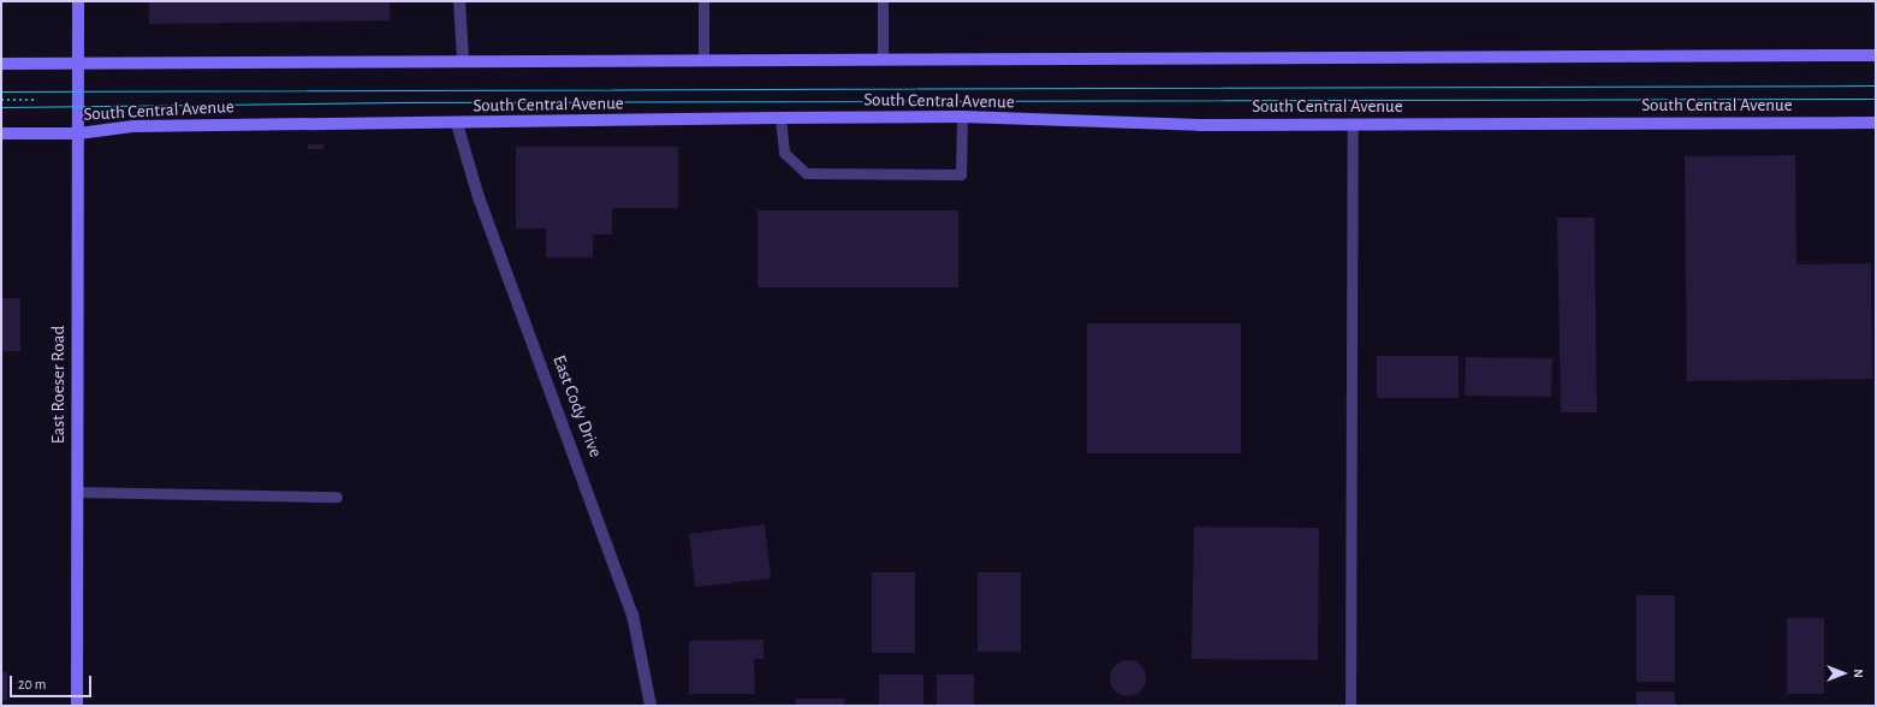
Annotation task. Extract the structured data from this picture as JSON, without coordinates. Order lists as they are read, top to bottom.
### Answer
{
  "streets": {
    "main road": ["South Central Avenue", "East Roeser Road"],
    "street": ["East Cody Drive"]
  },
  "crossings": [
    ["South Central Avenue", "East Roeser Road"],
    ["South Central Avenue", "East Cody Drive"]
  ],
  "scale_bar": "20 m",
  "north": "right"
}
